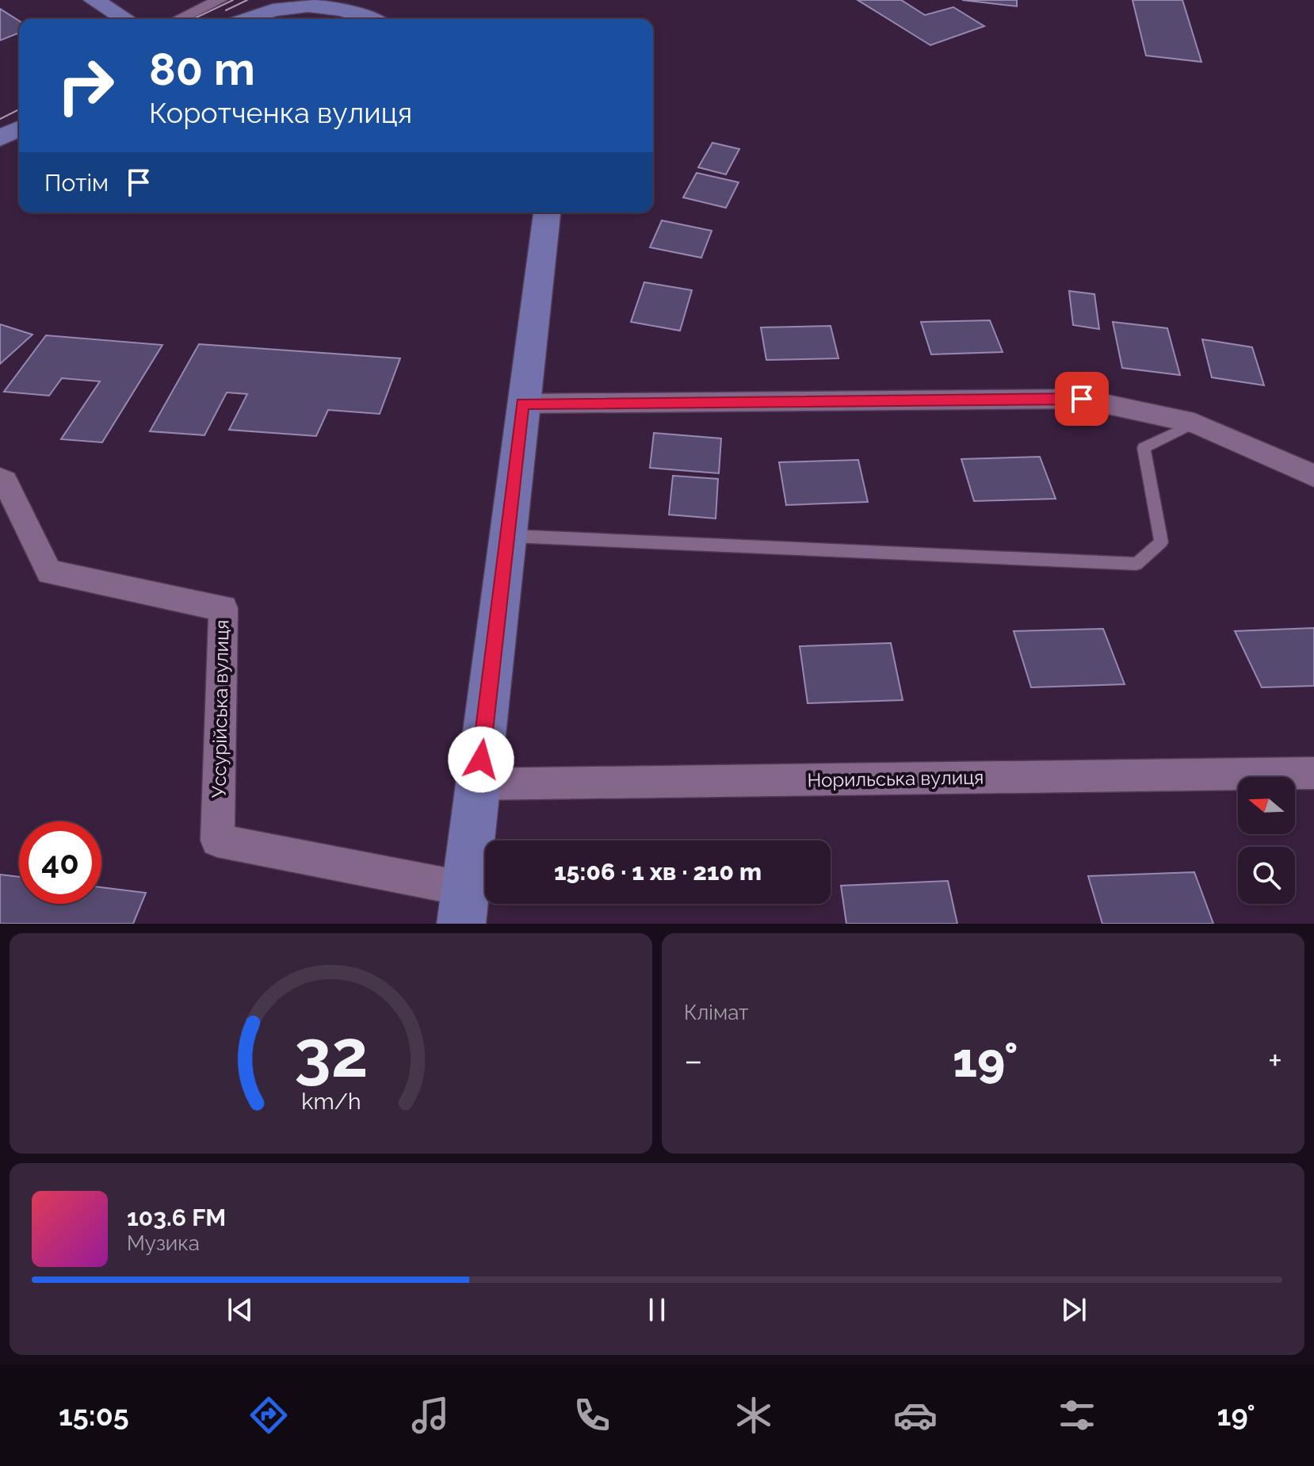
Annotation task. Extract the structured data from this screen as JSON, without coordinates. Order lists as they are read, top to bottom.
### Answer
{
  "streets": {
    "street": ["Уссурійська вулиця", "Норильська вулиця"]
  },
  "north": "left",
  "page": {
    "turn": ["80 m", "Коротченка вулиця"],
    "then": "Потім",
    "limit": "40",
    "trip": "15:06 · 1 хв · 210 m",
    "tile": "Клімат",
    "heat": ["−", "19°", "+"],
    "song": ["103.6 FM", "Музика"],
    "tabs": ["15:05", "19°"],
    "gauge": ["32", "km/h"]
  }
}
